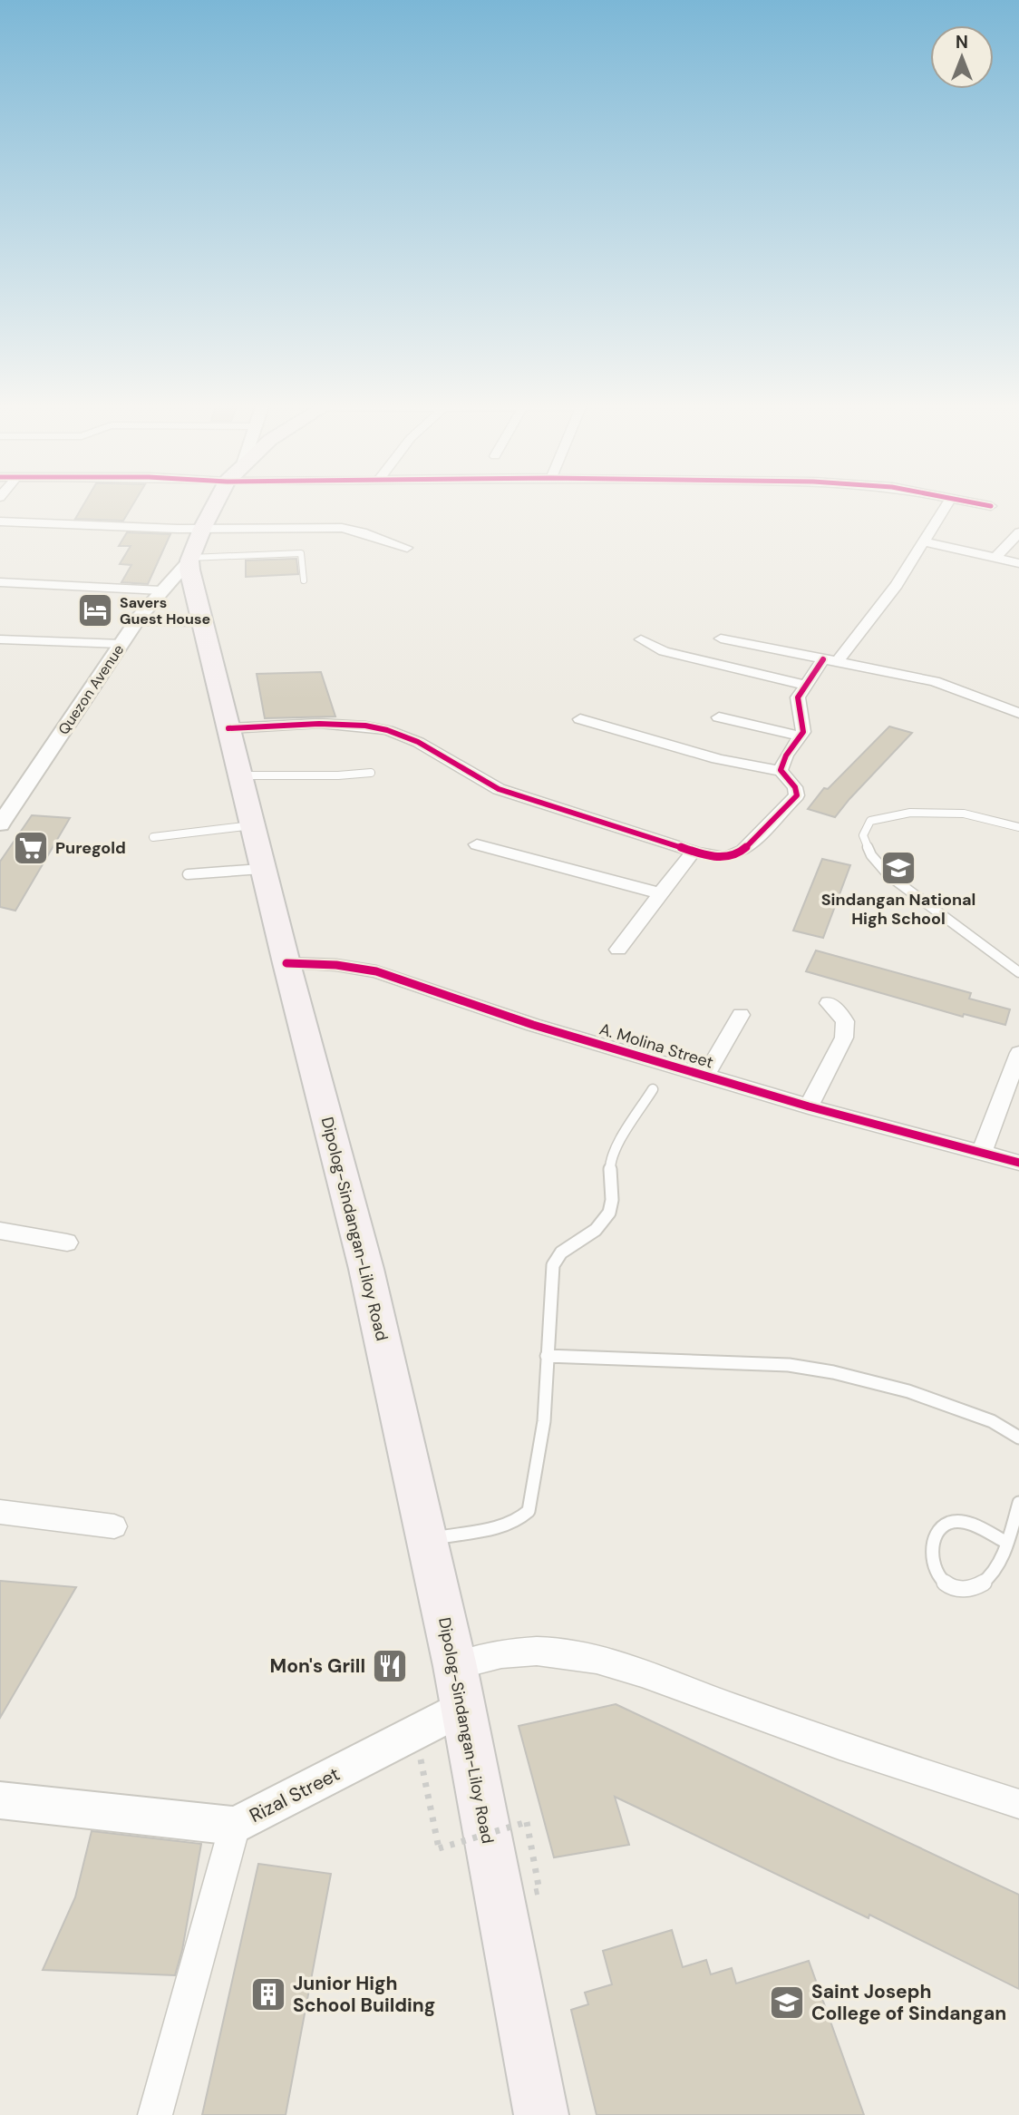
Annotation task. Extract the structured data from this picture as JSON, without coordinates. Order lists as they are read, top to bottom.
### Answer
{
  "streets": {
    "highway": ["Dipolog-Sindangan-Liloy Road"],
    "street": ["Quezon Avenue", "A. Molina Street", "Rizal Street"]
  },
  "crossings": [
    ["Quezon Avenue", "Dipolog-Sindangan-Liloy Road"],
    ["A. Molina Street", "Dipolog-Sindangan-Liloy Road"],
    ["Dipolog-Sindangan-Liloy Road", "Rizal Street"]
  ],
  "places": {
    "hotel": ["Savers Guest House"],
    "supermarket": ["Puregold"],
    "school or university": ["Sindangan National High School", "Saint Joseph College of Sindangan"],
    "restaurant": ["Mon's Grill"],
    "building": ["Junior High School Building"]
  },
  "north": "top"
}
